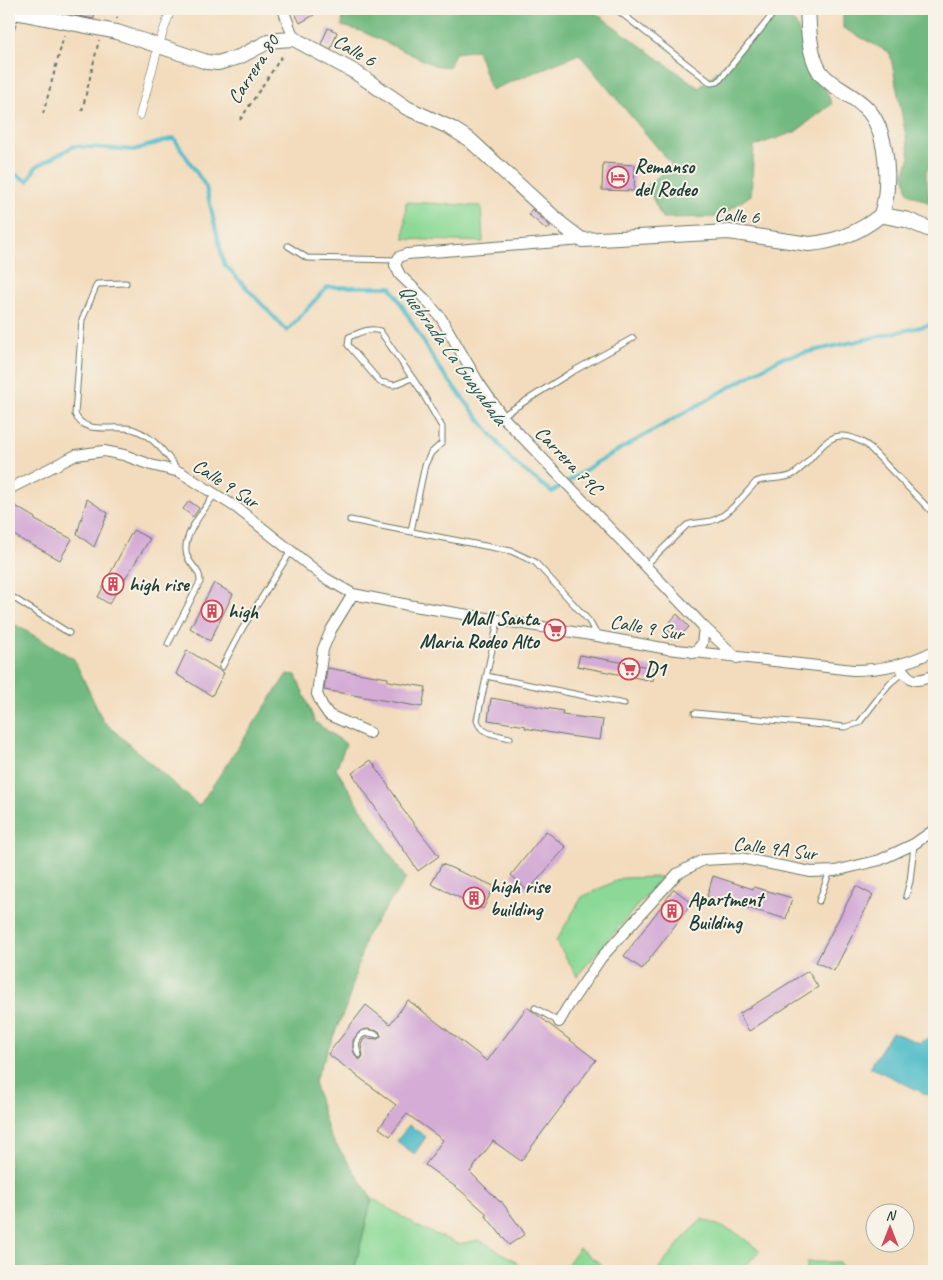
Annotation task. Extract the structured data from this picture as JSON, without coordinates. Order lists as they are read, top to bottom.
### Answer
{
  "streets": {
    "street": [
      "Calle 6",
      "Carrera 80",
      "Carrera 79C",
      "Calle 9 Sur",
      "Calle 9A Sur"
    ]
  },
  "crossings": [
    ["Calle 6", "Carrera 80"],
    ["Calle 6", "Carrera 79C"],
    ["Carrera 79C", "Calle 9 Sur"]
  ],
  "water": ["Quebrada La Guayabala"],
  "places": {
    "hotel": ["Remanso del Rodeo"],
    "building": [
      "high rise",
      "high",
      "high rise building",
      "Apartment Building"
    ],
    "supermarket": ["Mall Santa Maria Rodeo Alto", "D1"]
  },
  "north": "top"
}
